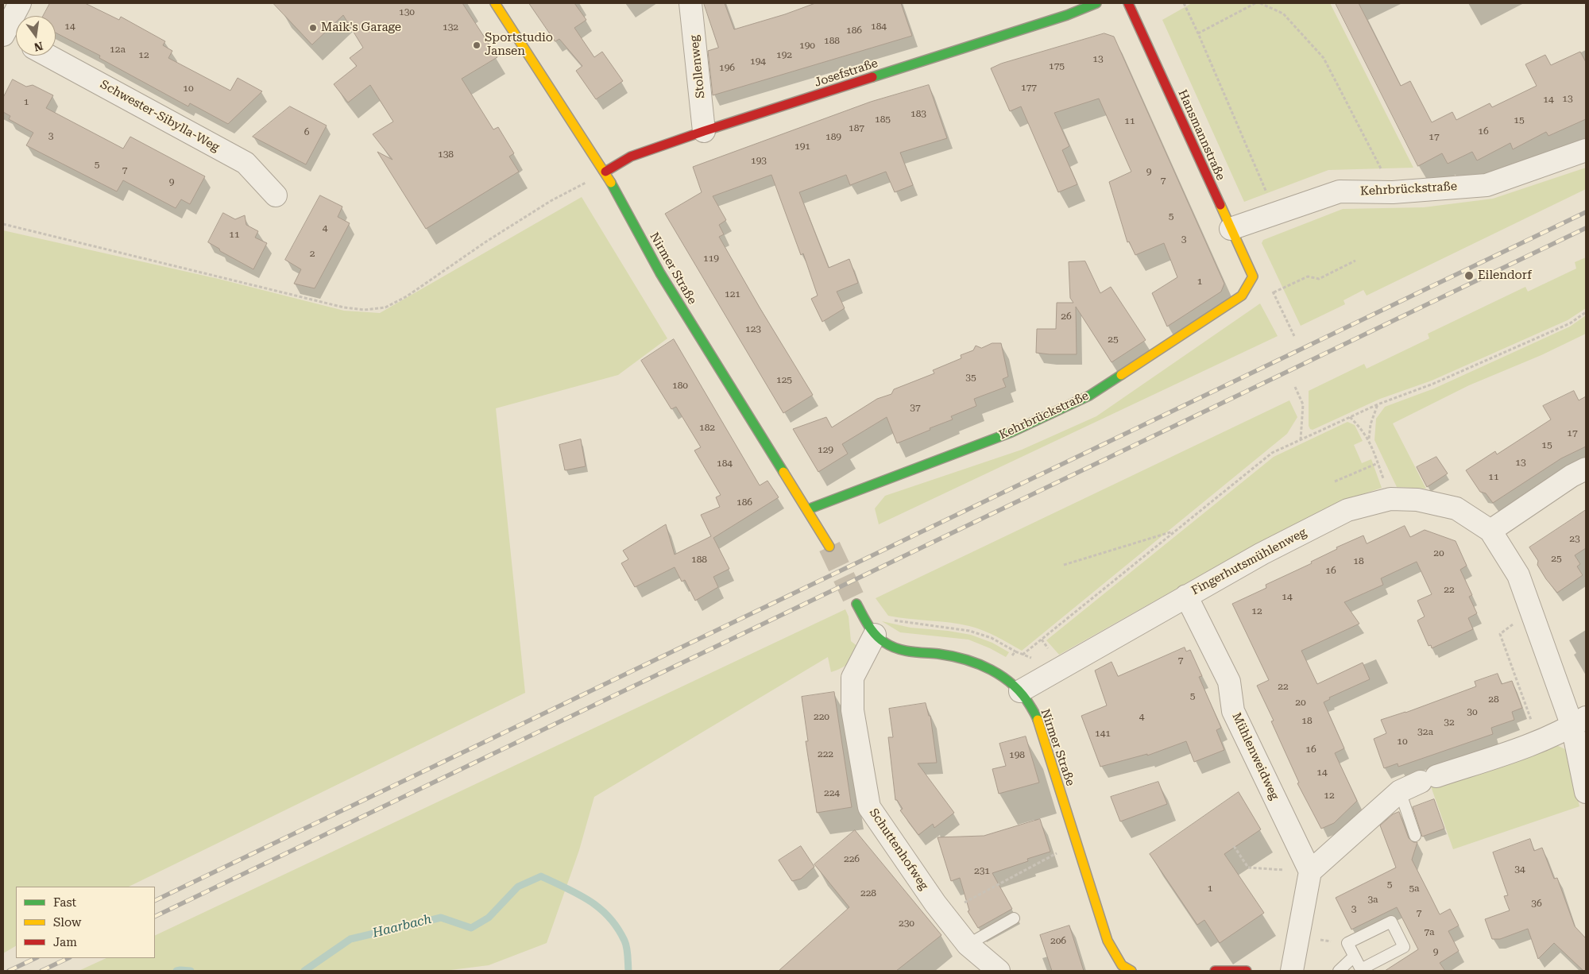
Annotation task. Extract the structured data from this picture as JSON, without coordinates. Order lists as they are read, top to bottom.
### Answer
{
  "streets": {
    "street": [
      "Stollenweg",
      "Josefstraße",
      "Schwester-Sibylla-Weg",
      "Hansmannstraße",
      "Kehrbrückstraße",
      "Nirmer Straße",
      "Fingerhutsmühlenweg",
      "Mühlenweidweg",
      "Schuttenhofweg"
    ]
  },
  "crossings": [
    ["Stollenweg", "Josefstraße"],
    ["Josefstraße", "Nirmer Straße"],
    ["Hansmannstraße", "Kehrbrückstraße"],
    ["Kehrbrückstraße", "Nirmer Straße"],
    ["Nirmer Straße", "Fingerhutsmühlenweg"],
    ["Nirmer Straße", "Schuttenhofweg"],
    ["Fingerhutsmühlenweg", "Mühlenweidweg"]
  ],
  "water": ["Haarbach"],
  "places": ["Maik's Garage", "Sportstudio Jansen", "Eilendorf"],
  "house_numbers": [
    "130",
    "14",
    "184",
    "132",
    "186",
    "188",
    "190",
    "12a",
    "12",
    "192",
    "13",
    "194",
    "175",
    "196",
    "177",
    "10",
    "13",
    "14",
    "1",
    "183",
    "185",
    "15",
    "11",
    "187",
    "16",
    "6",
    "3",
    "189",
    "17",
    "191",
    "138",
    "193",
    "5",
    "7",
    "9",
    "7",
    "9",
    "5",
    "4",
    "11",
    "3",
    "2",
    "119",
    "1",
    "121",
    "26",
    "123",
    "25",
    "35",
    "125",
    "180",
    "37",
    "182",
    "17",
    "15",
    "129",
    "13",
    "184",
    "11",
    "186",
    "23",
    "20",
    "25",
    "188",
    "18",
    "16",
    "22",
    "14",
    "12",
    "7",
    "22",
    "5",
    "28",
    "20",
    "30",
    "220",
    "4",
    "18",
    "32",
    "32a",
    "141",
    "10",
    "16",
    "222",
    "198",
    "14",
    "224",
    "12",
    "226",
    "34",
    "231",
    "5",
    "1",
    "5a",
    "228",
    "3a",
    "36",
    "3",
    "7",
    "230",
    "7a",
    "206",
    "9"
  ],
  "legend": ["Fast", "Slow", "Jam"],
  "north": "bottom"
}
